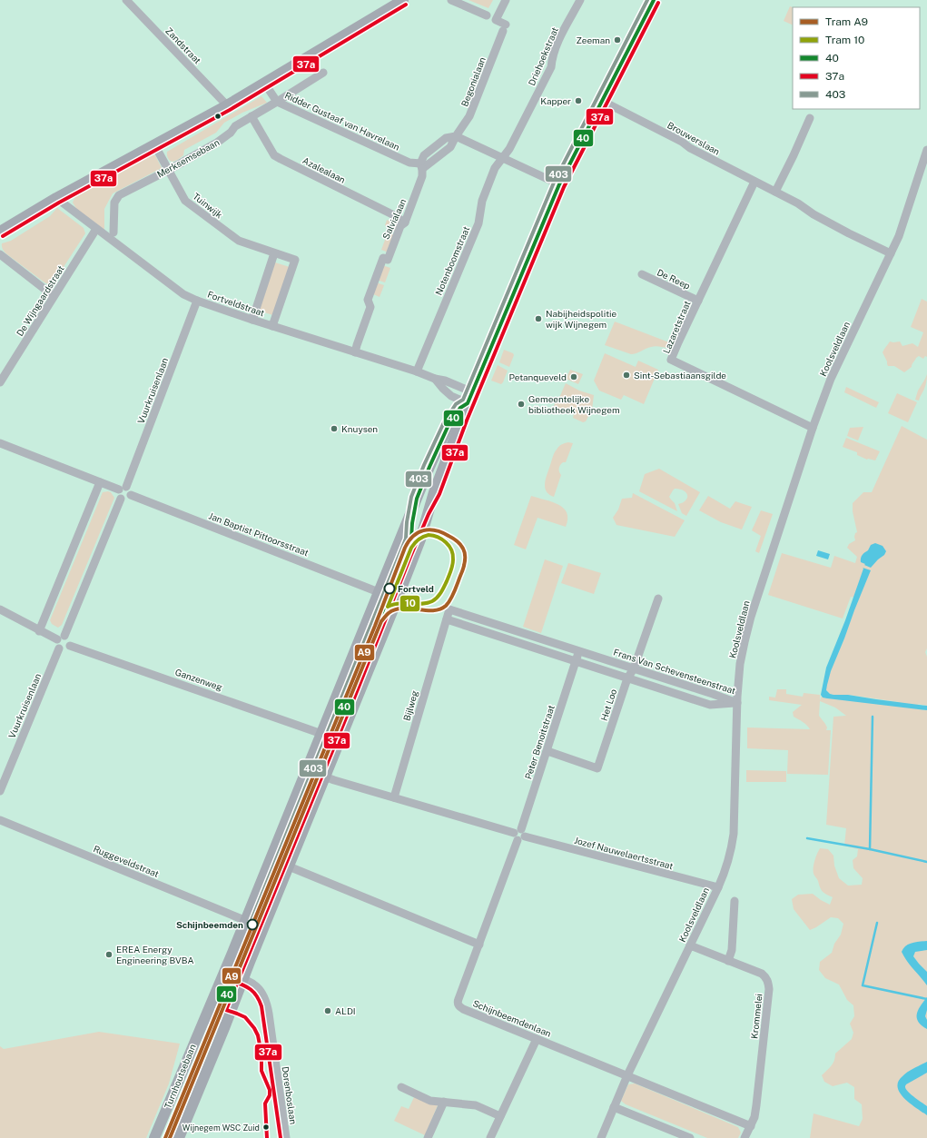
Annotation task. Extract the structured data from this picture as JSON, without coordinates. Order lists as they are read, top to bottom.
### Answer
{
  "streets": {
    "main road": ["Turnhoutsebaan"],
    "street": [
      "Zandstraat",
      "Driehoekstraat",
      "Begonialaan",
      "Ridder Gustaaf van Havrelaan",
      "Brouwerslaan",
      "Merksemsebaan",
      "Azalealaan",
      "Tuinwijk",
      "Salvialaan",
      "Notenboomstraat",
      "De Reep",
      "De Wijngaardstraat",
      "Fortveldstraat",
      "Lazaretstraat",
      "Koolsveldlaan",
      "Vuurkruisenlaan",
      "Jan Baptist Pittoorsstraat",
      "Frans Van Schevensteenstraat",
      "Ganzenweg",
      "Het Loo",
      "Bijlweg",
      "Peter Benoitstraat",
      "Jozef Nauwelaertsstraat",
      "Ruggeveldstraat",
      "Krommelei",
      "Schijnbeemdenlaan",
      "Dorenboslaan"
    ]
  },
  "crossings": [
    ["Driehoekstraat", "Notenboomstraat"],
    ["Ridder Gustaaf van Havrelaan", "Merksemsebaan"],
    ["Ridder Gustaaf van Havrelaan", "Salvialaan"],
    ["Brouwerslaan", "Lazaretstraat"],
    ["Brouwerslaan", "Koolsveldlaan"],
    ["Brouwerslaan", "Turnhoutsebaan"],
    ["Merksemsebaan", "Azalealaan"],
    ["Merksemsebaan", "Tuinwijk"],
    ["Azalealaan", "Salvialaan"],
    ["Tuinwijk", "Fortveldstraat"],
    ["Salvialaan", "Fortveldstraat"],
    ["Notenboomstraat", "Fortveldstraat"],
    ["De Reep", "Lazaretstraat"],
    ["De Wijngaardstraat", "Fortveldstraat"],
    ["Fortveldstraat", "Vuurkruisenlaan"],
    ["Fortveldstraat", "Turnhoutsebaan"],
    ["Lazaretstraat", "Koolsveldlaan"],
    ["Koolsveldlaan", "Frans Van Schevensteenstraat"],
    ["Koolsveldlaan", "Jozef Nauwelaertsstraat"],
    ["Koolsveldlaan", "Krommelei"],
    ["Koolsveldlaan", "Schijnbeemdenlaan"],
    ["Vuurkruisenlaan", "Jan Baptist Pittoorsstraat"],
    ["Vuurkruisenlaan", "Ganzenweg"],
    ["Jan Baptist Pittoorsstraat", "Turnhoutsebaan"],
    ["Frans Van Schevensteenstraat", "Het Loo"],
    ["Frans Van Schevensteenstraat", "Bijlweg"],
    ["Frans Van Schevensteenstraat", "Peter Benoitstraat"],
    ["Ganzenweg", "Turnhoutsebaan"],
    ["Het Loo", "Peter Benoitstraat"],
    ["Bijlweg", "Jozef Nauwelaertsstraat"],
    ["Peter Benoitstraat", "Jozef Nauwelaertsstraat"],
    ["Peter Benoitstraat", "Schijnbeemdenlaan"],
    ["Jozef Nauwelaertsstraat", "Turnhoutsebaan"],
    ["Ruggeveldstraat", "Turnhoutsebaan"],
    ["Krommelei", "Schijnbeemdenlaan"],
    ["Turnhoutsebaan", "Dorenboslaan"]
  ],
  "places": [
    "Zeeman",
    "Kapper",
    "Nabijheidspolitie wijk Wijnegem",
    "Sint-Sebastiaansgilde",
    "Petanqueveld",
    "Gemeentelijke bibliotheek Wijnegem",
    "Knuysen",
    "Fortveld",
    "Schijnbeemden",
    "EREA Energy Engineering BVBA",
    "ALDI",
    "Wijnegem WSC Zuid"
  ],
  "lines": [
    "transit line 40",
    "transit line 403",
    "transit line 37a",
    "tram line A9",
    "tram line 10"
  ],
  "legend": [
    "Tram A9",
    "Tram 10",
    "40",
    "37a",
    "403"
  ]
}
